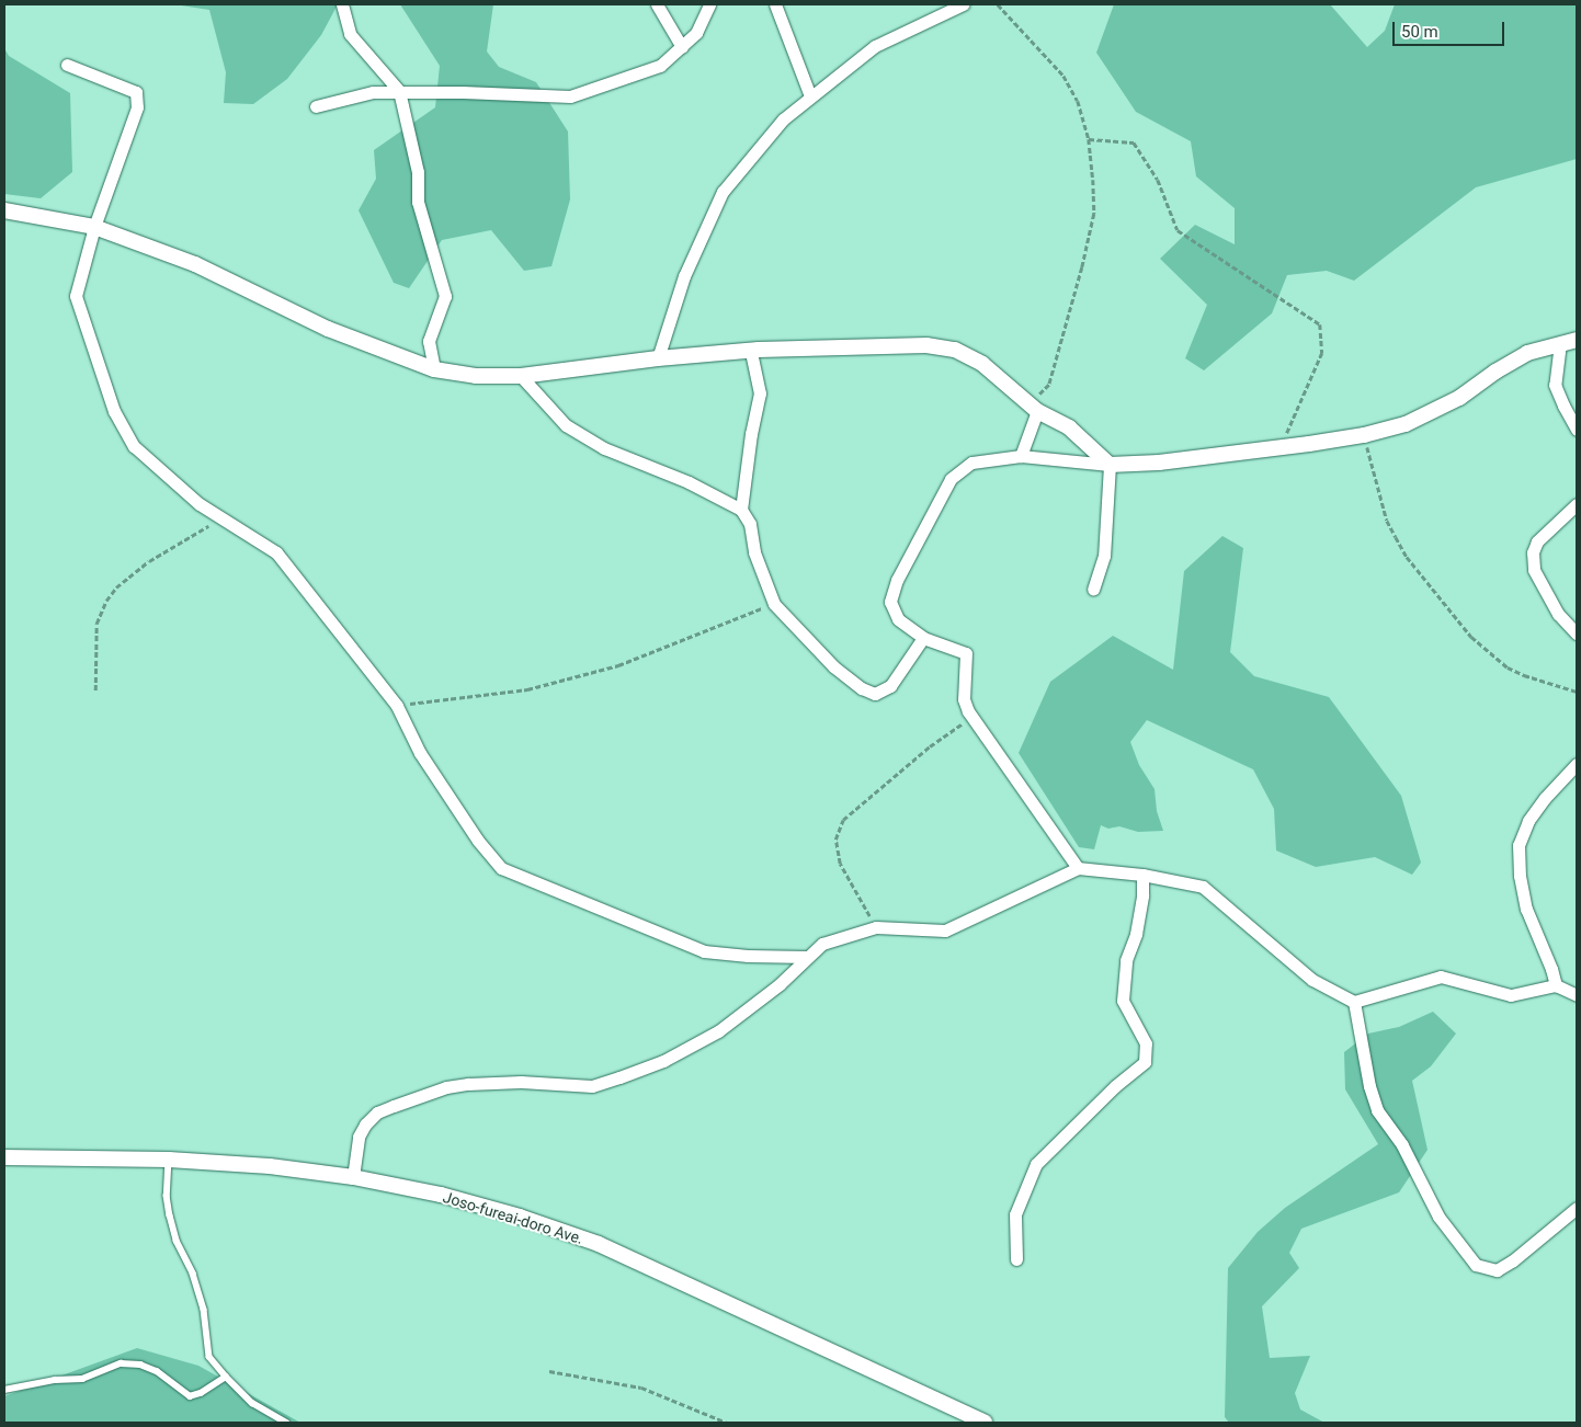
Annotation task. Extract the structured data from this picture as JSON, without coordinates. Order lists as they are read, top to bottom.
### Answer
{
  "streets": {
    "street": ["Joso-fureai-doro Ave."]
  },
  "scale_bar": "50 m"
}
